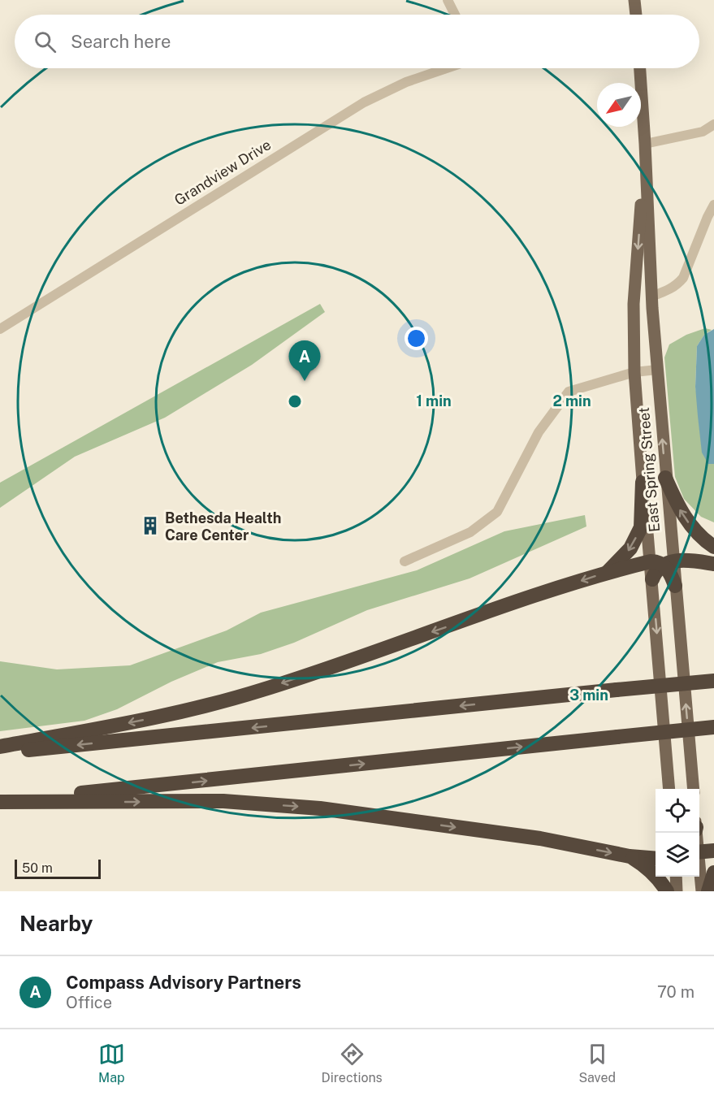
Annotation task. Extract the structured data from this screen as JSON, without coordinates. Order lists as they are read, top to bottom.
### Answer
{
  "streets": {
    "main road": ["East Spring Street"],
    "street": ["Grandview Drive"]
  },
  "places": {
    "building": ["Bethesda Health Care Center"]
  },
  "scale_bar": "50 m",
  "north": "bottom left",
  "page": {
    "search": "Search here",
    "pins": "A",
    "scale": "50 m",
    "heading": "Nearby",
    "list": [
      {
        "mark": "A",
        "name": "Compass Advisory Partners",
        "note": "Office",
        "value": "70 m"
      }
    ],
    "nav": ["Map", "Directions", "Saved"]
  },
  "rings": ["1 min", "2 min", "3 min"]
}
